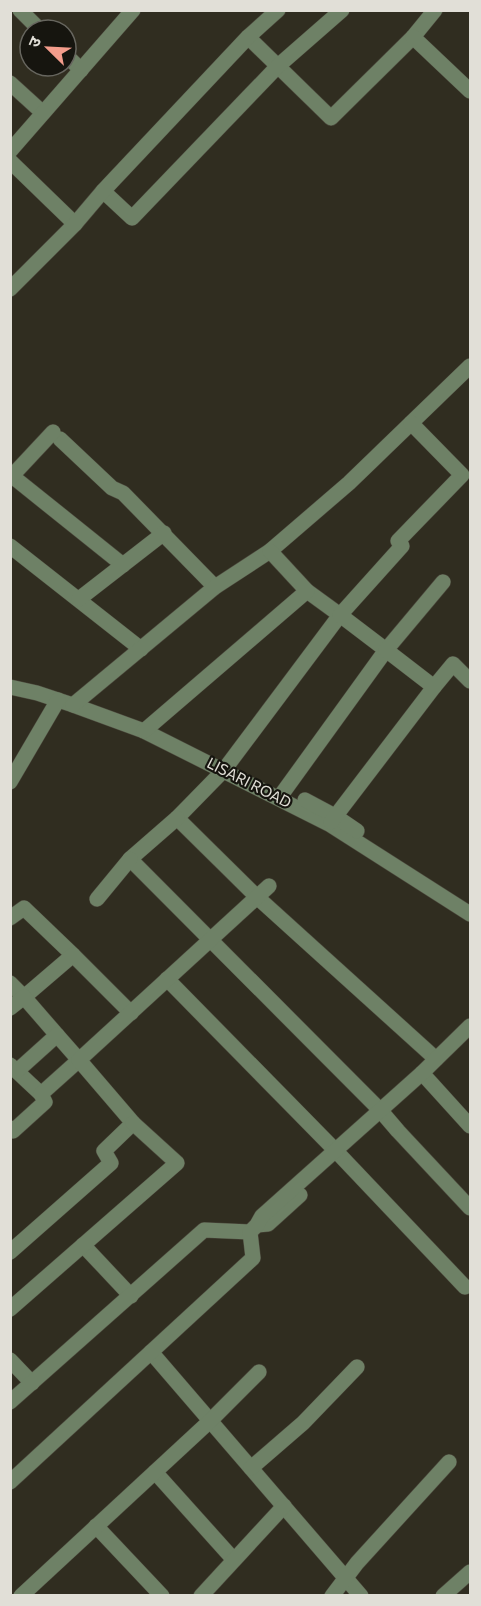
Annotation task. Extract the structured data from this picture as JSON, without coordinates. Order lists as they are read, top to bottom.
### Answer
{
  "streets": {
    "street": ["LISARI ROAD"]
  },
  "north": "top left"
}
